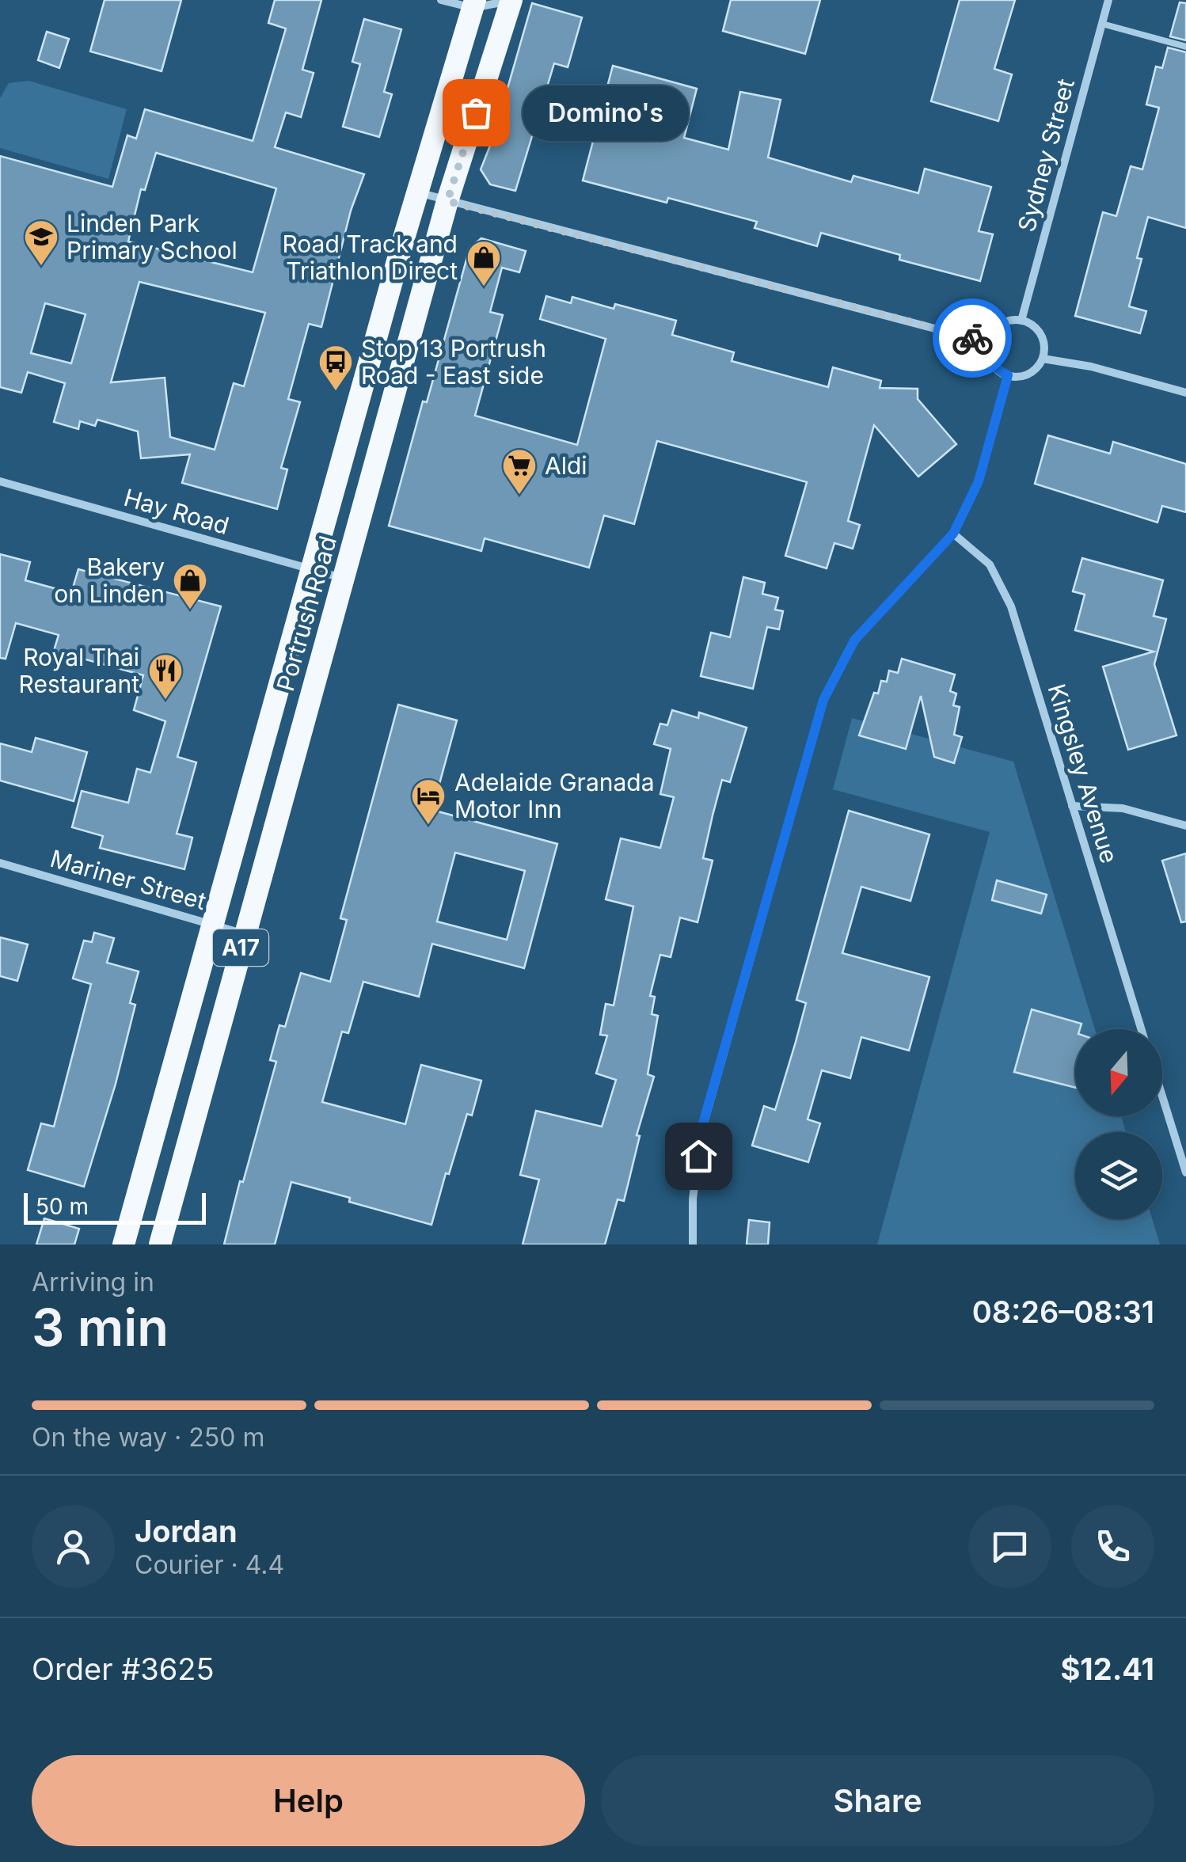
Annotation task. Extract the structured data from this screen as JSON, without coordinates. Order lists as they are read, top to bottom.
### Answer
{
  "streets": {
    "highway": ["Portrush Road", "A17"],
    "street": [
      "Sydney Street",
      "Hay Road",
      "Kingsley Avenue",
      "Mariner Street"
    ]
  },
  "crossings": [
    ["Hay Road", "Portrush Road"],
    ["Portrush Road", "Mariner Street"]
  ],
  "places": {
    "other": ["Domino's"],
    "school or university": ["Linden Park Primary School"],
    "shop": ["Road Track and Triathlon Direct", "Bakery on Linden"],
    "bus stop": ["Stop 13 Portrush Road - East side"],
    "supermarket": ["Aldi"],
    "restaurant": ["Royal Thai Restaurant"],
    "hotel": ["Adelaide Granada Motor Inn"]
  },
  "scale_bar": "50 m",
  "north": "bottom",
  "page": {
    "bubble": "Domino's",
    "scale": "50 m",
    "heading": ["3 min", "Arriving in", "08:26–08:31"],
    "panel": [
      "Jordan",
      "Courier · 4.4",
      "Order #3625",
      "$12.41"
    ],
    "bar": "On the way · 250 m",
    "buttons": ["Help", "Share"]
  }
}
